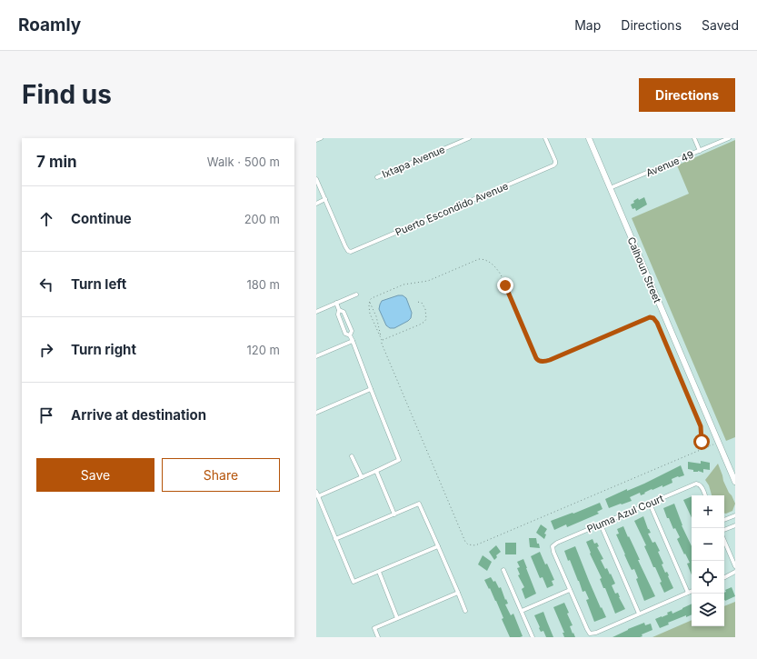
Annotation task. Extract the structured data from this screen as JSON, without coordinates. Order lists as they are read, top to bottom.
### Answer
{
  "streets": {
    "street": [
      "Ixtapa Avenue",
      "Avenue 49",
      "Puerto Escondido Avenue",
      "Calhoun Street",
      "Pluma Azul Court"
    ]
  },
  "crossings": [
    ["Avenue 49", "Calhoun Street"]
  ],
  "page": {
    "header": "Roamly",
    "nav": ["Map", "Directions", "Saved"],
    "buttons": [
      "Directions",
      ["Save", "Share"]
    ],
    "title": "Find us",
    "heading": ["7 min", "Walk · 500 m"],
    "list": [
      ["Continue", "200 m"],
      ["Turn left", "180 m"],
      ["Turn right", "120 m"],
      "Arrive at destination"
    ],
    "map_buttons": ["+", "−"]
  }
}
